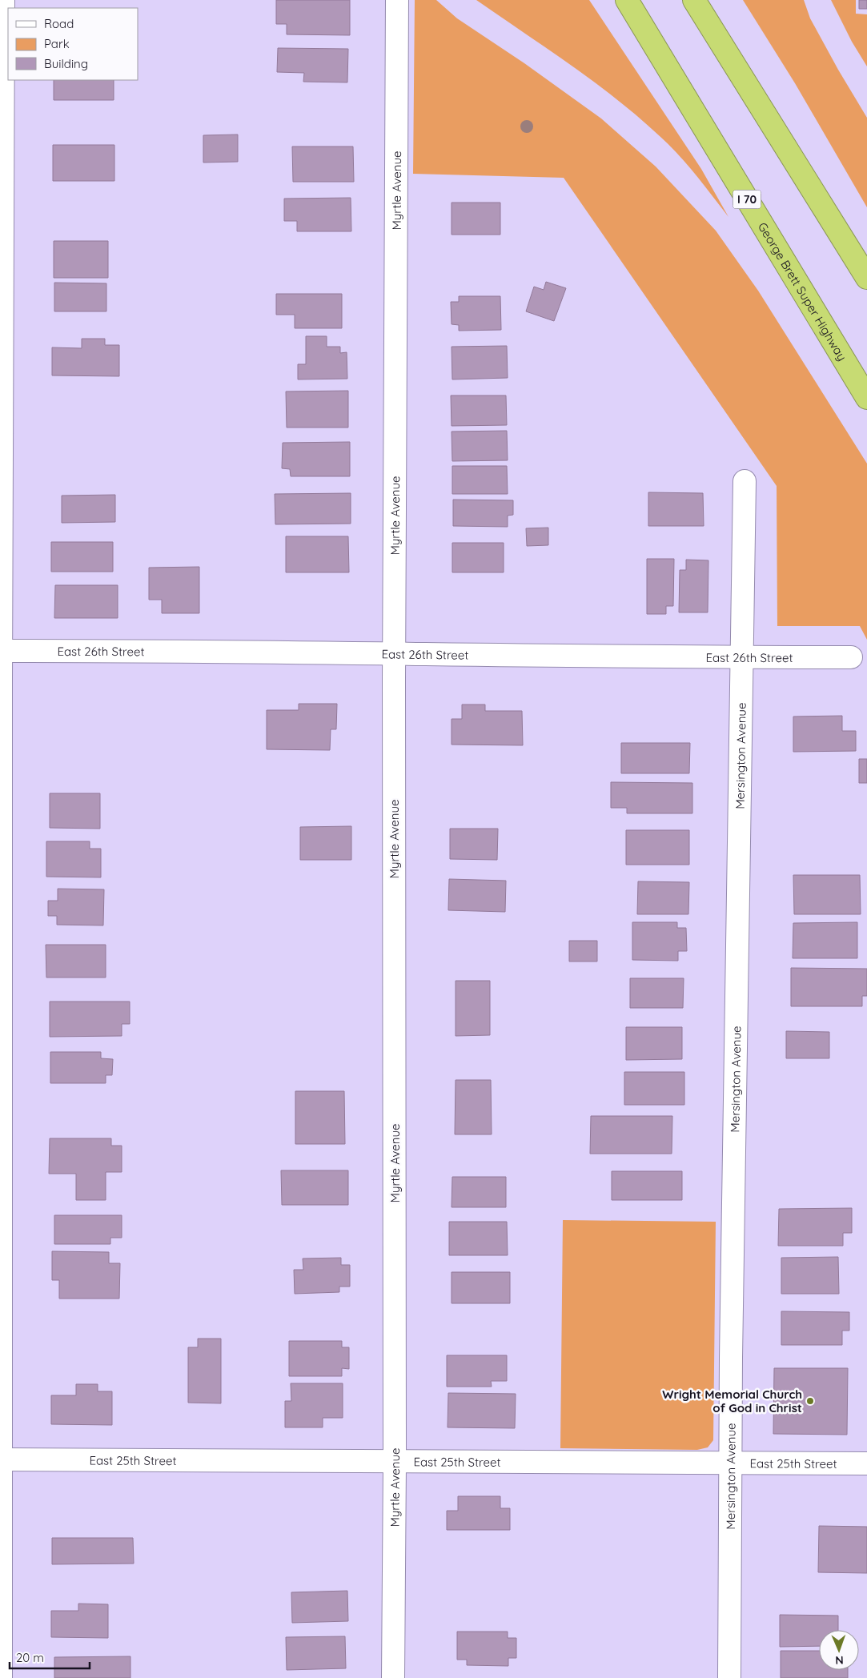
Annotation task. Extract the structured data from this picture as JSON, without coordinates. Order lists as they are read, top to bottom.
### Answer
{
  "streets": {
    "highway": ["I 70", "George Brett Super Highway"],
    "street": [
      "Myrtle Avenue",
      "East 26th Street",
      "Mersington Avenue",
      "East 25th Street"
    ]
  },
  "crossings": [
    ["Myrtle Avenue", "East 26th Street"],
    ["Myrtle Avenue", "East 25th Street"],
    ["East 26th Street", "Mersington Avenue"],
    ["Mersington Avenue", "East 25th Street"]
  ],
  "places": ["Wright Memorial Church of God in Christ"],
  "legend": ["Road", "Park", "Building"],
  "scale_bar": "20 m",
  "north": "bottom"
}
